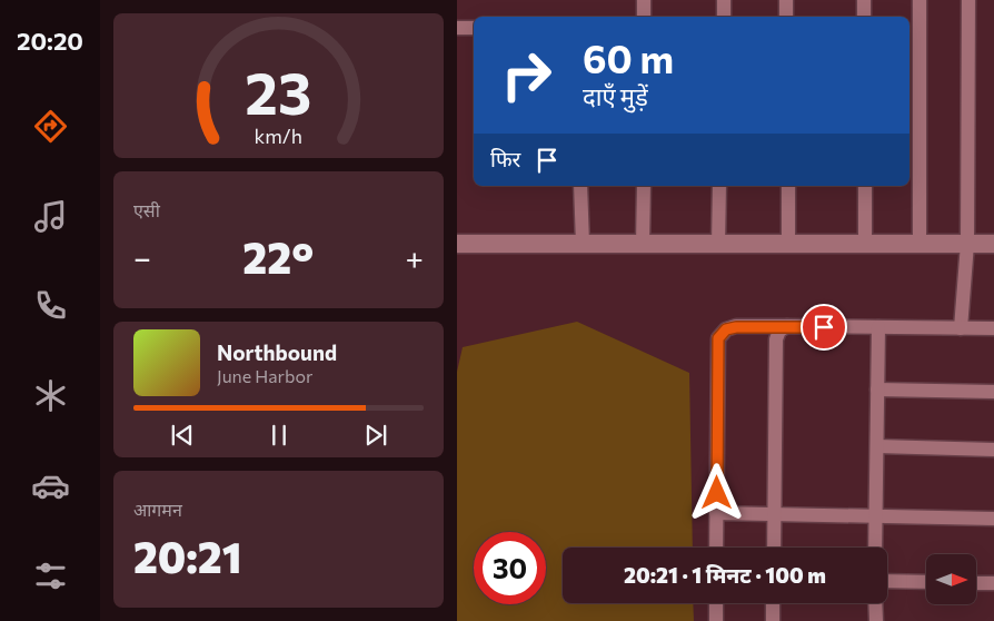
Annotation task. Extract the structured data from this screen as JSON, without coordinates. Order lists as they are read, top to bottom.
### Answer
{
  "north": "right",
  "page": {
    "tabs": "20:20",
    "turn": ["60 m", "दाएँ मुड़ें"],
    "then": "फिर",
    "tile": [
      "एसी",
      ["आगमन", "20:21"]
    ],
    "heat": ["−", "22°", "+"],
    "song": ["Northbound", "June Harbor"],
    "limit": "30",
    "trip": "20:21 · 1 मिनट · 100 m",
    "gauge": ["23", "km/h"]
  }
}
